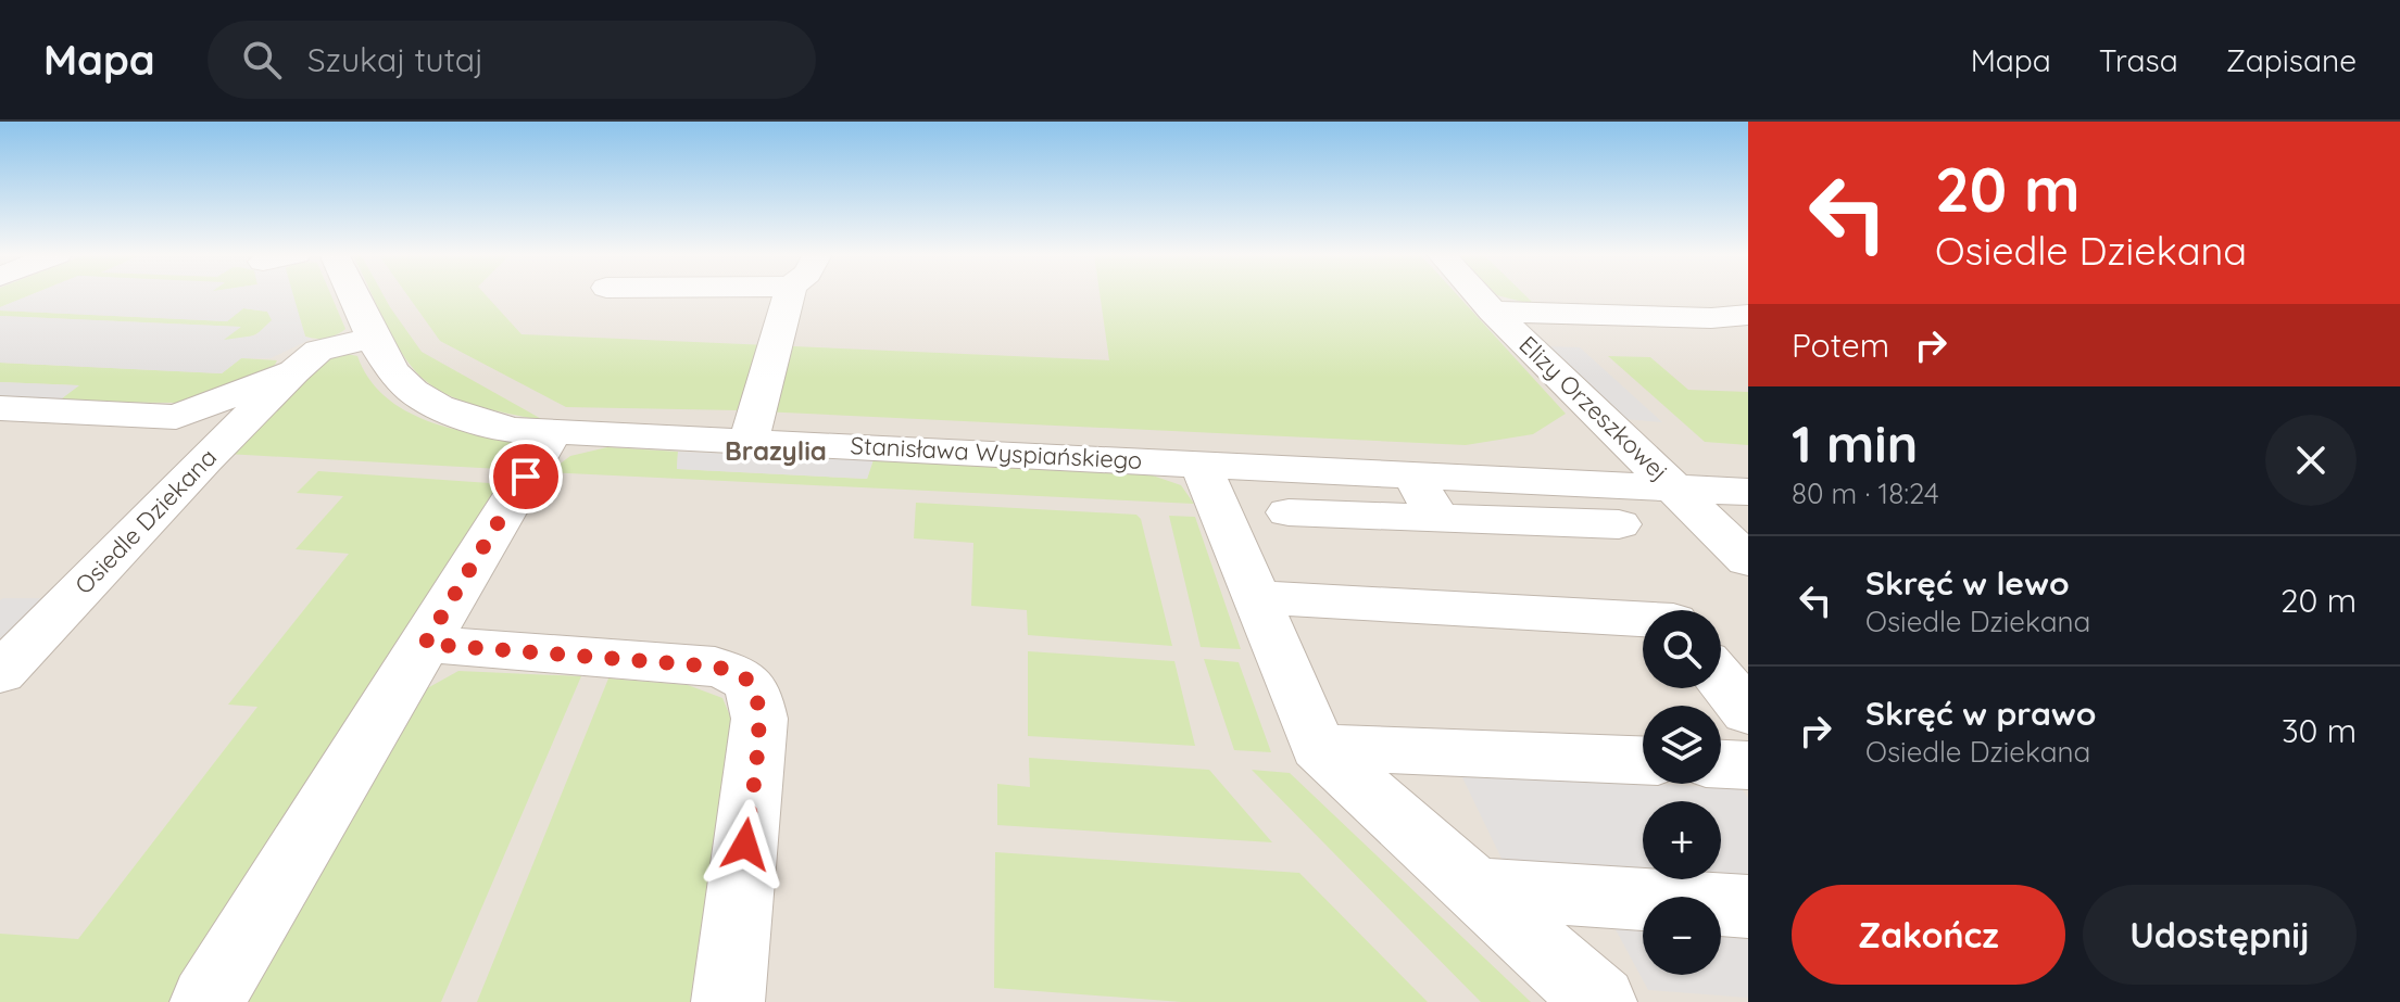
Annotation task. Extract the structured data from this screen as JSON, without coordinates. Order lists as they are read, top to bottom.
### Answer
{
  "streets": {
    "street": ["Elizy Orzeszkowej", "Stanisława Wyspiańskiego", "Osiedle Dziekana"]
  },
  "crossings": [
    ["Elizy Orzeszkowej", "Stanisława Wyspiańskiego"],
    ["Stanisława Wyspiańskiego", "Osiedle Dziekana"]
  ],
  "districts": ["Brazylia"],
  "page": {
    "header": "Mapa",
    "search": "Szukaj tutaj",
    "nav": ["Mapa", "Trasa", "Zapisane"],
    "turn": ["20 m", "Osiedle Dziekana"],
    "then": "Potem",
    "heading": ["1 min", "80 m · 18:24"],
    "list": [
      {
        "name": "Skręć w lewo",
        "note": "Osiedle Dziekana",
        "value": "20 m"
      },
      {
        "name": "Skręć w prawo",
        "note": "Osiedle Dziekana",
        "value": "30 m"
      }
    ],
    "map_buttons": ["+", "−"],
    "buttons": ["Zakończ", "Udostępnij"]
  }
}
